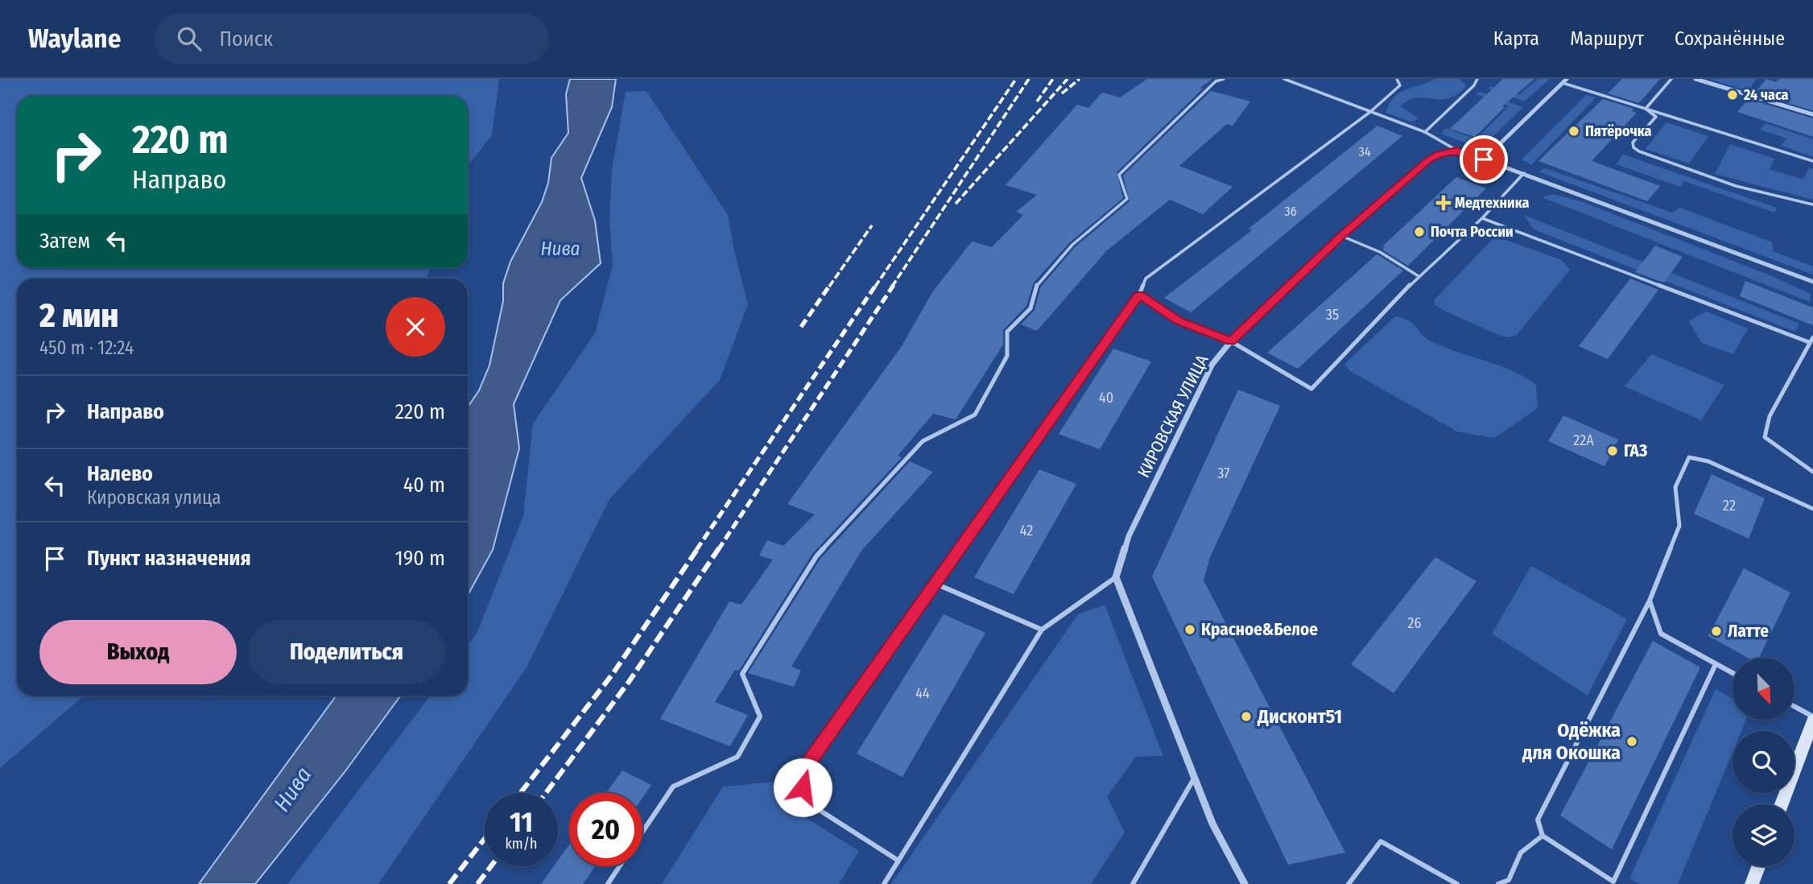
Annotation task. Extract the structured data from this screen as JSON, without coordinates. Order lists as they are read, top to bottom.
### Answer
{
  "streets": {
    "street": ["КИРОВСКАЯ УЛИЦА"]
  },
  "water": ["Нива"],
  "places": {
    "other": [
      "24 часа",
      "Пятёрочка",
      "Почта России",
      "ГАЗ",
      "Красное&Белое",
      "Латте",
      "Дисконт51",
      "Одёжка для Окошка"
    ],
    "health": ["Медтехника"]
  },
  "house_numbers": [
    "34",
    "36",
    "35",
    "40",
    "22А",
    "37",
    "22",
    "42",
    "26",
    "44"
  ],
  "north": "bottom right",
  "page": {
    "header": "Waylane",
    "search": "Поиск",
    "nav": ["Карта", "Маршрут", "Сохранённые"],
    "turn": ["220 m", "Направо"],
    "then": "Затем",
    "heading": ["2 мин", "450 m · 12:24"],
    "list": [
      {
        "name": "Направо",
        "value": "220 m"
      },
      {
        "name": "Налево",
        "note": "Кировская улица",
        "value": "40 m"
      },
      {
        "name": "Пункт назначения",
        "value": "190 m"
      }
    ],
    "buttons": ["Выход", "Поделиться"],
    "speed": "11 km/h",
    "limit": "20"
  }
}
